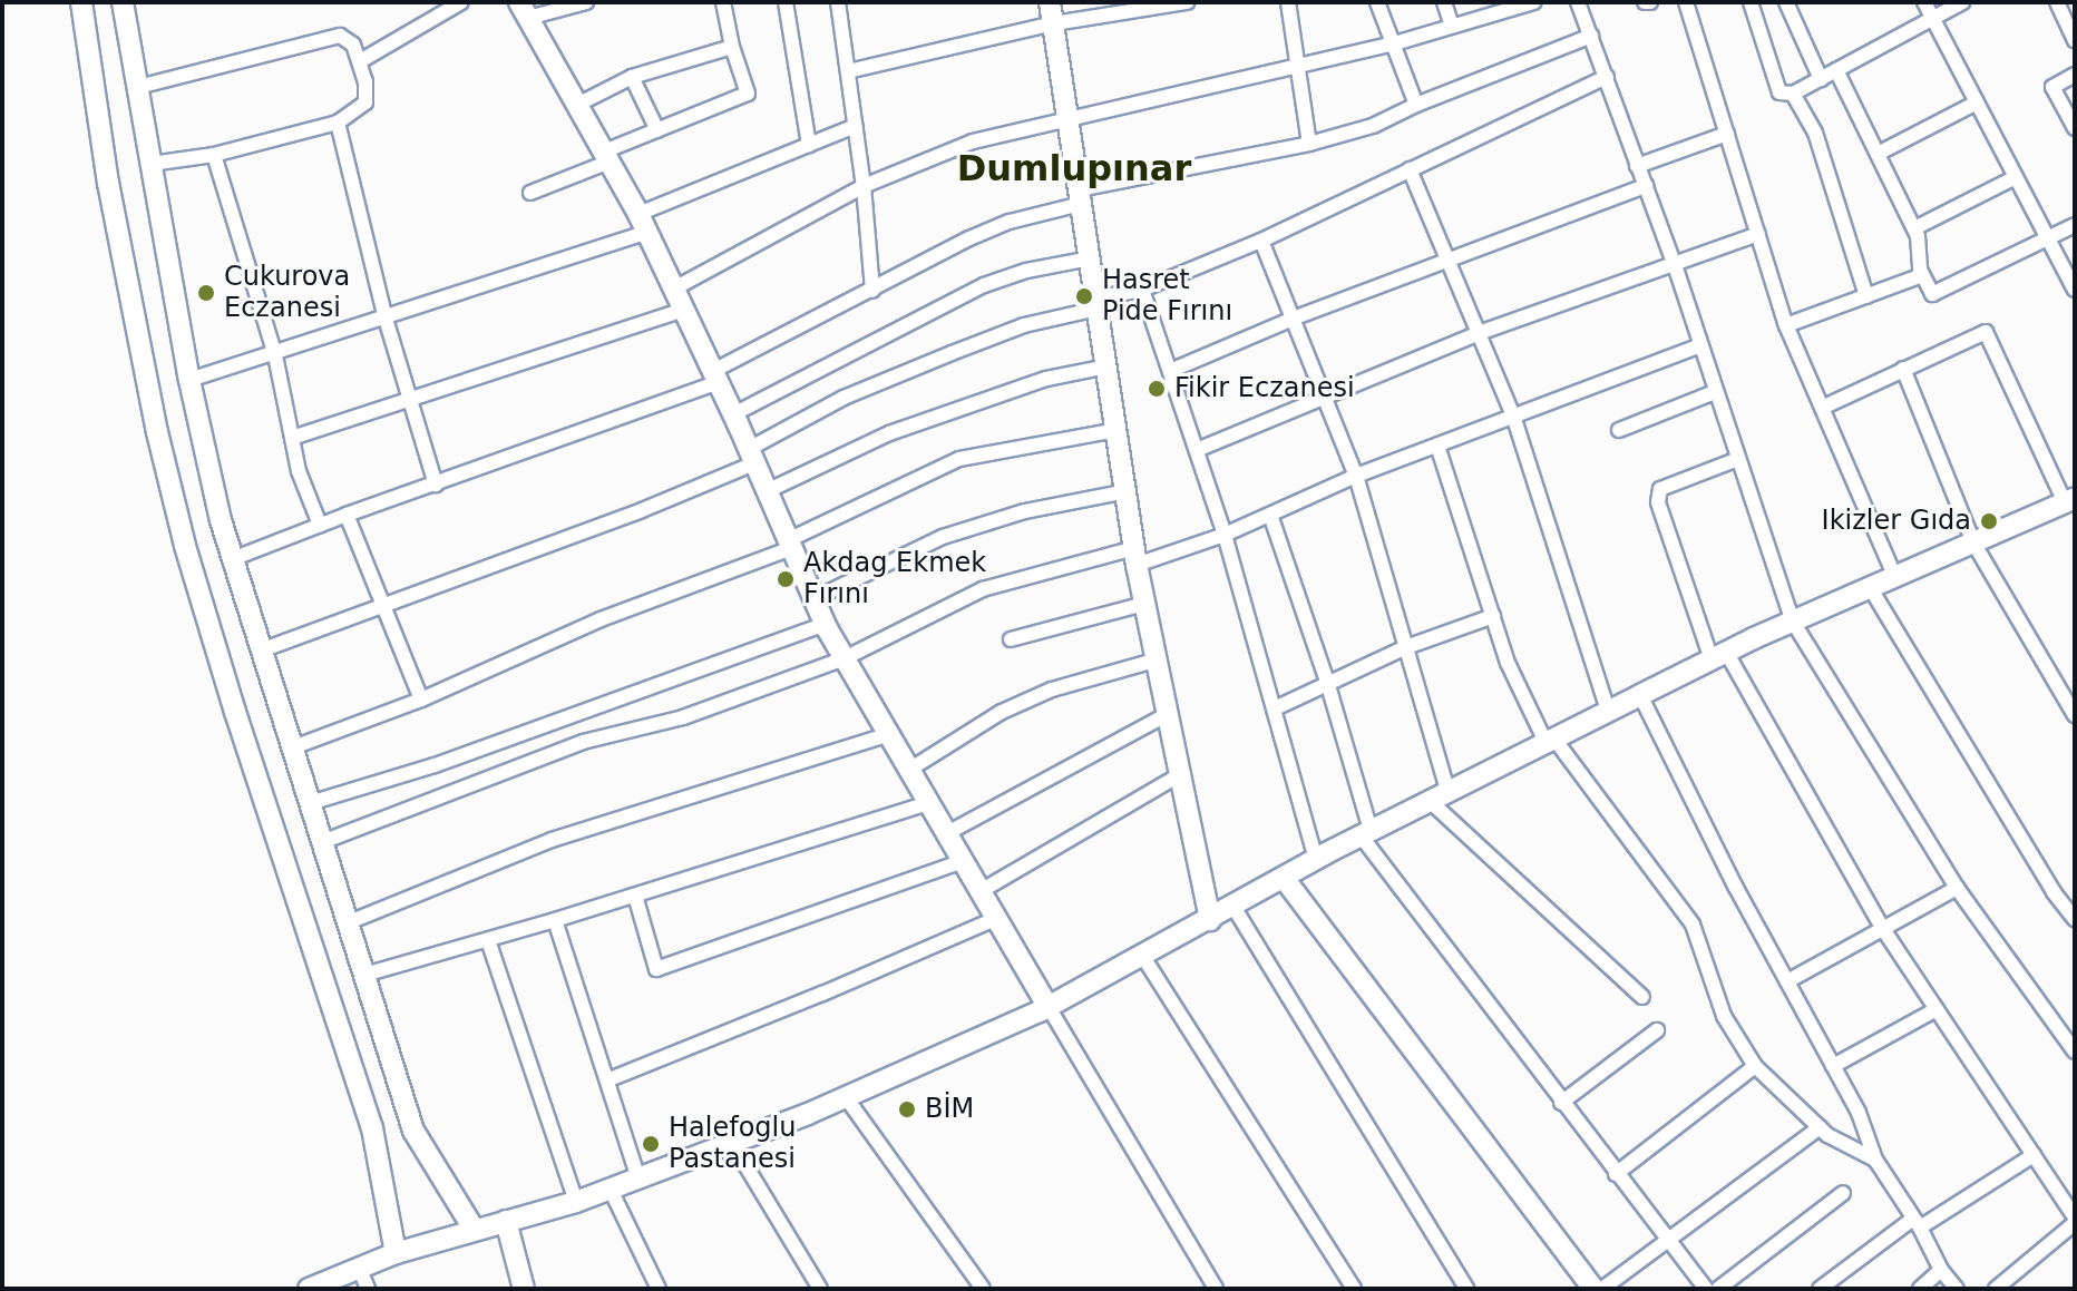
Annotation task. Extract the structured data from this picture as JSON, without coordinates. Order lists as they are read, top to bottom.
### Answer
{
  "districts": ["Dumlupınar"],
  "places": [
    "Cukurova Eczanesi",
    "Hasret Pide Fırını",
    "Fikir Eczanesi",
    "Ikizler Gıda",
    "Akdag Ekmek Fırını",
    "BİM",
    "Halefoglu Pastanesi"
  ]
}
